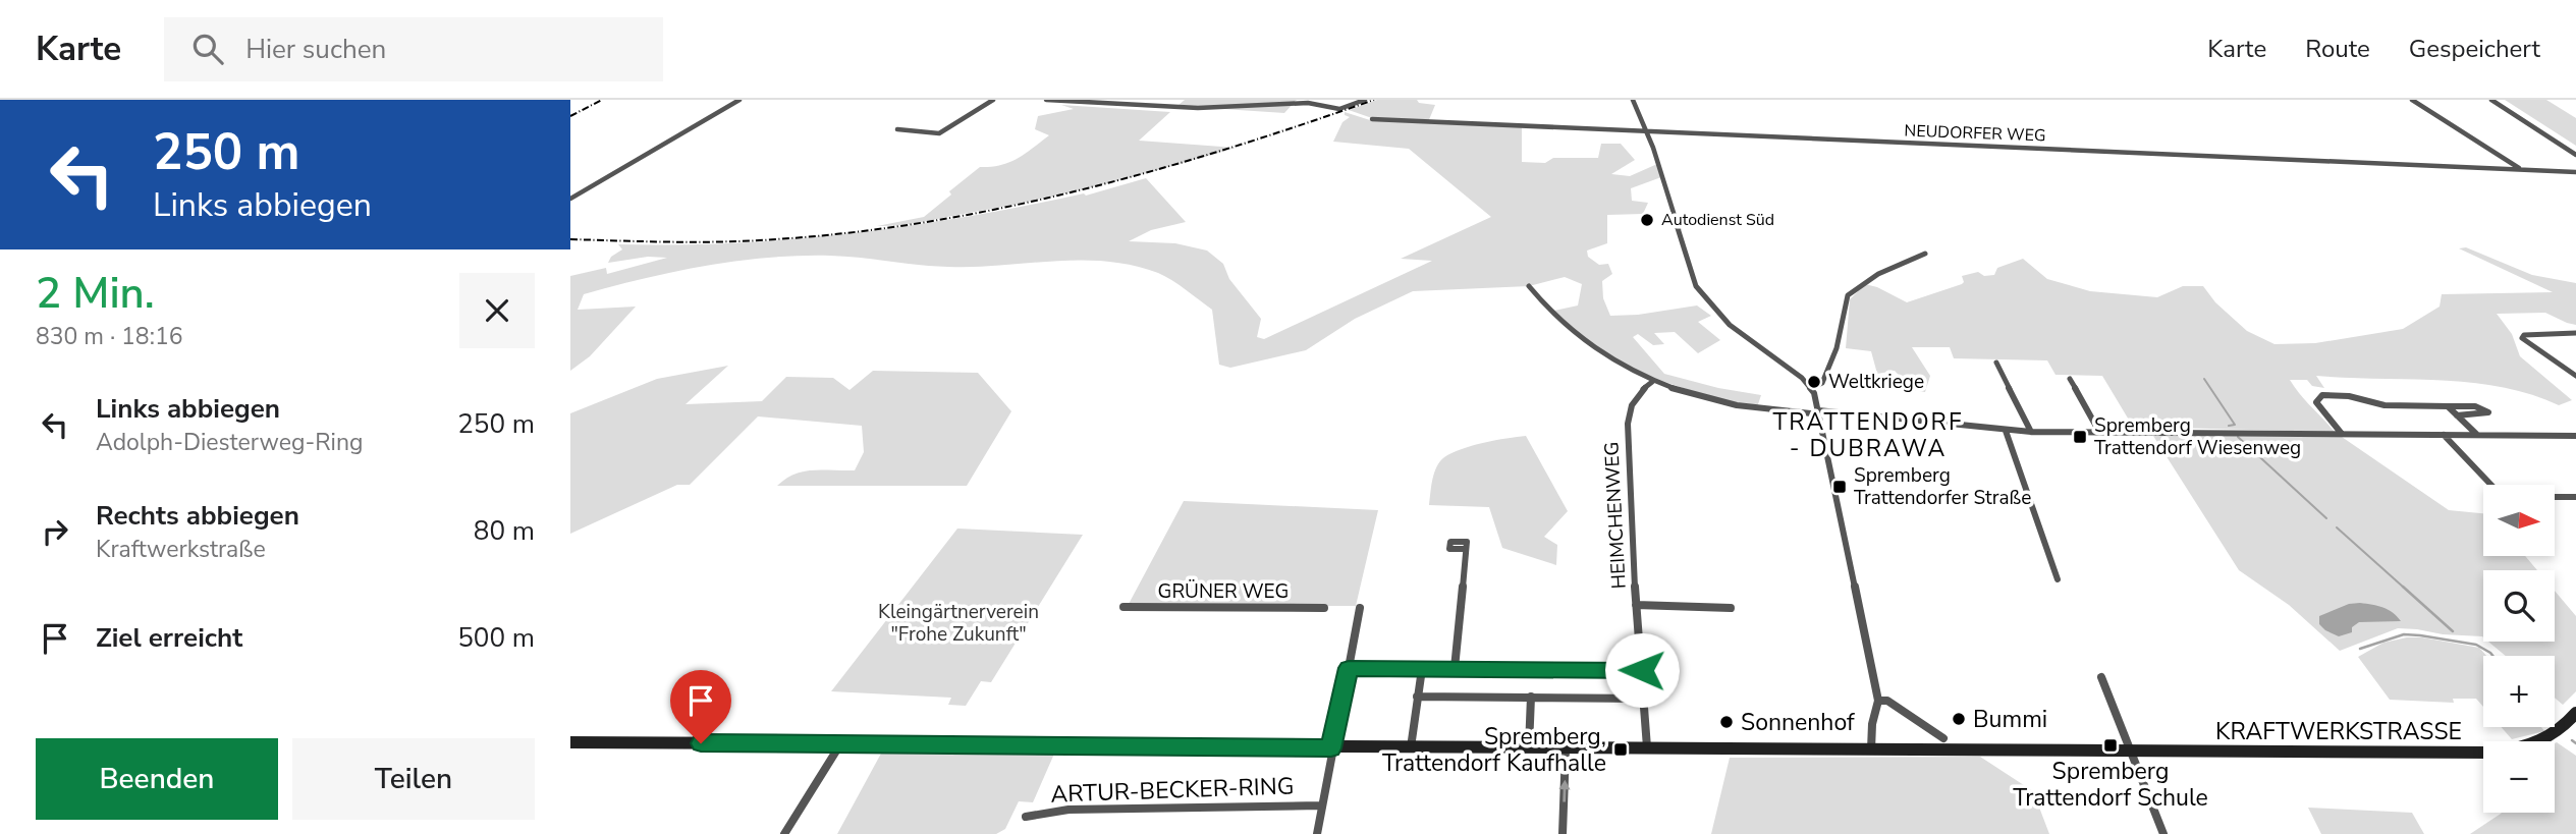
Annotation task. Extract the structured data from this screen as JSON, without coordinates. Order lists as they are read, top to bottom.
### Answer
{
  "streets": {
    "main road": ["KRAFTWERKSTRASSE"],
    "street": [
      "NEUDORFER WEG",
      "HEIMCHENWEG",
      "GRÜNER WEG",
      "ARTUR-BECKER-RING"
    ]
  },
  "crossings": [
    ["KRAFTWERKSTRASSE", "ARTUR-BECKER-RING"]
  ],
  "districts": ["TRATTENDORF - DUBRAWA"],
  "parks": ["Kleingärtnerverein \"Frohe Zukunft\""],
  "places": {
    "other": [
      "Autodienst Süd",
      "Weltkriege",
      "Bummi",
      "Sonnenhof"
    ],
    "transit": [
      "Spremberg Trattendorf Wiesenweg",
      "Spremberg Trattendorfer Straße",
      "Spremberg Trattendorf Schule",
      "Spremberg, Trattendorf Kaufhalle"
    ]
  },
  "north": "right",
  "page": {
    "header": "Karte",
    "search": "Hier suchen",
    "nav": ["Karte", "Route", "Gespeichert"],
    "turn": ["250 m", "Links abbiegen"],
    "heading": ["2 Min.", "830 m · 18:16"],
    "list": [
      {
        "name": "Links abbiegen",
        "note": "Adolph-Diesterweg-Ring",
        "value": "250 m"
      },
      {
        "name": "Rechts abbiegen",
        "note": "Kraftwerkstraße",
        "value": "80 m"
      },
      {
        "name": "Ziel erreicht",
        "value": "500 m"
      }
    ],
    "map_buttons": ["+", "−"],
    "buttons": ["Beenden", "Teilen"]
  }
}
